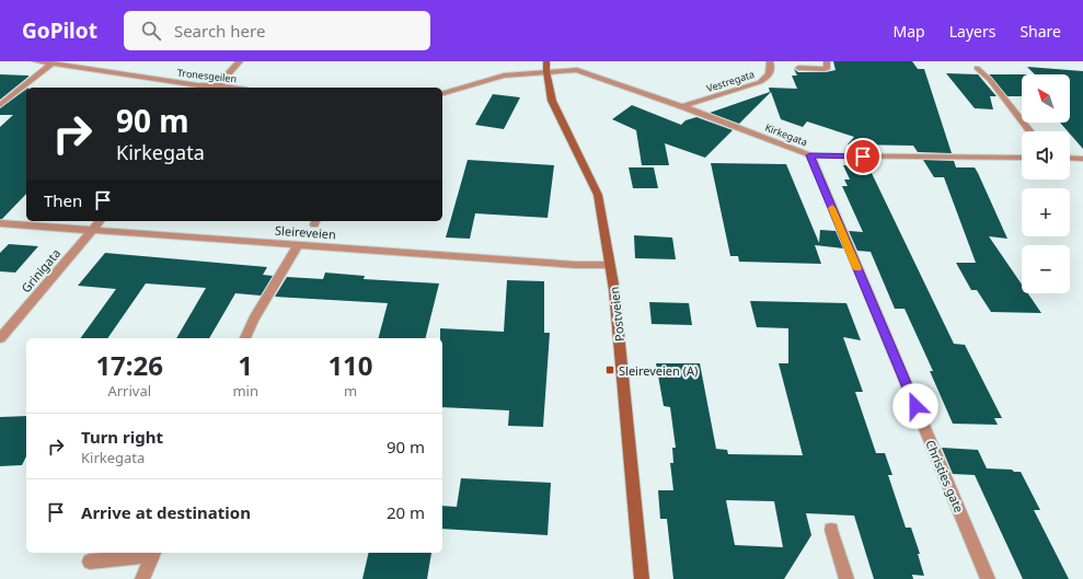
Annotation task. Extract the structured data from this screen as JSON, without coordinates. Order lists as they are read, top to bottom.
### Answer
{
  "streets": {
    "street": [
      "Tronesgeilen",
      "Vestregata",
      "Kirkegata",
      "Sleireveien",
      "Grinigata",
      "Postveien",
      "Christies gate"
    ]
  },
  "crossings": [
    ["Vestregata", "Kirkegata"],
    ["Kirkegata", "Postveien"],
    ["Kirkegata", "Christies gate"],
    ["Sleireveien", "Grinigata"],
    ["Sleireveien", "Postveien"]
  ],
  "places": {
    "transit": ["Sleireveien (A)"]
  },
  "north": "top left",
  "page": {
    "header": "GoPilot",
    "search": "Search here",
    "nav": ["Map", "Layers", "Share"],
    "map_buttons": ["+", "−"],
    "turn": ["90 m", "Kirkegata"],
    "then": "Then",
    "eta": [
      "17:26",
      "Arrival",
      "1",
      "min",
      "110",
      "m"
    ],
    "list": [
      {
        "name": "Turn right",
        "note": "Kirkegata",
        "value": "90 m"
      },
      {
        "name": "Arrive at destination",
        "value": "20 m"
      }
    ]
  }
}
